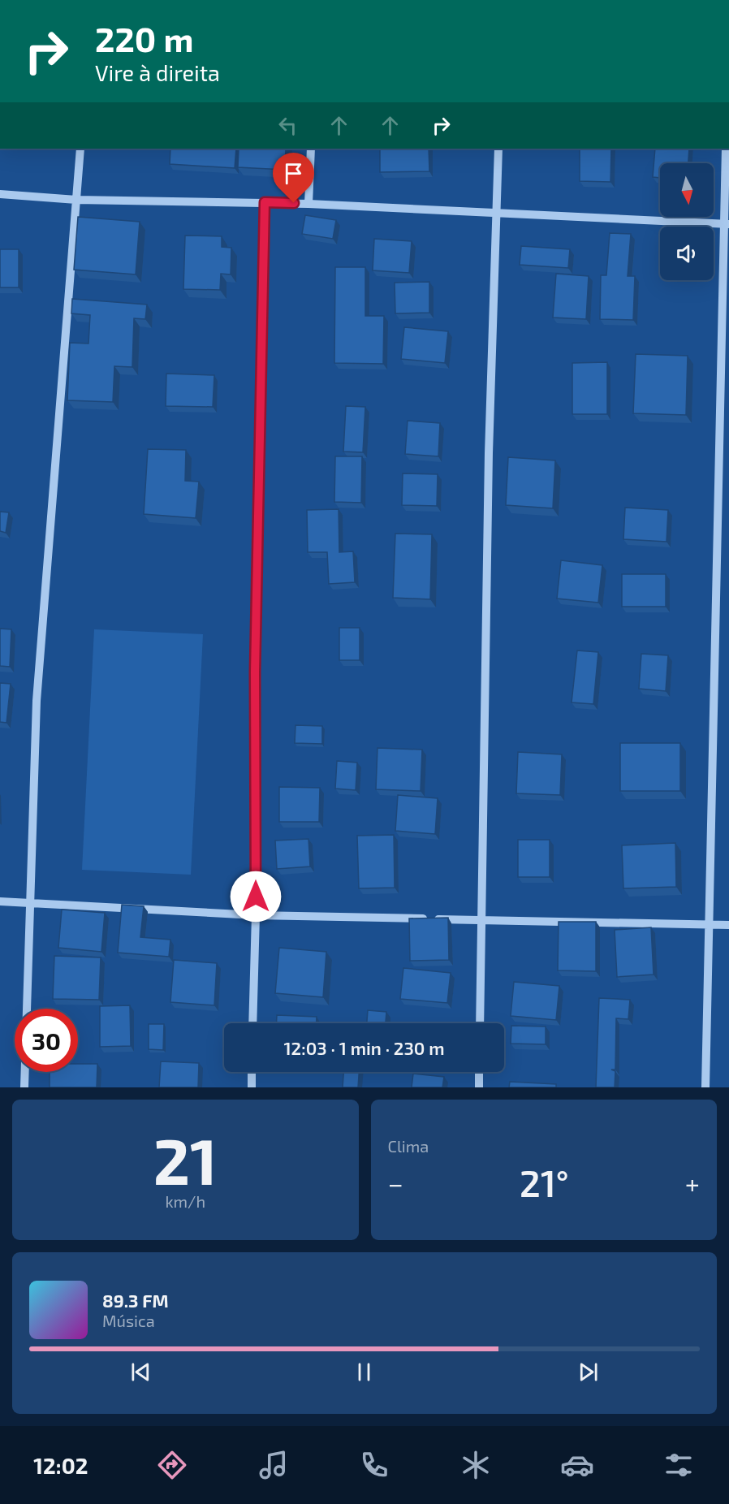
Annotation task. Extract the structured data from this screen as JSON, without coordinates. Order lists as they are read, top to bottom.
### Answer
{
  "north": "bottom",
  "page": {
    "turn": ["220 m", "Vire à direita"],
    "limit": "30",
    "trip": "12:03 · 1 min · 230 m",
    "tile": [
      ["21", "km/h"],
      "Clima"
    ],
    "heat": ["−", "21°", "+"],
    "song": ["89.3 FM", "Música"],
    "tabs": "12:02"
  }
}
